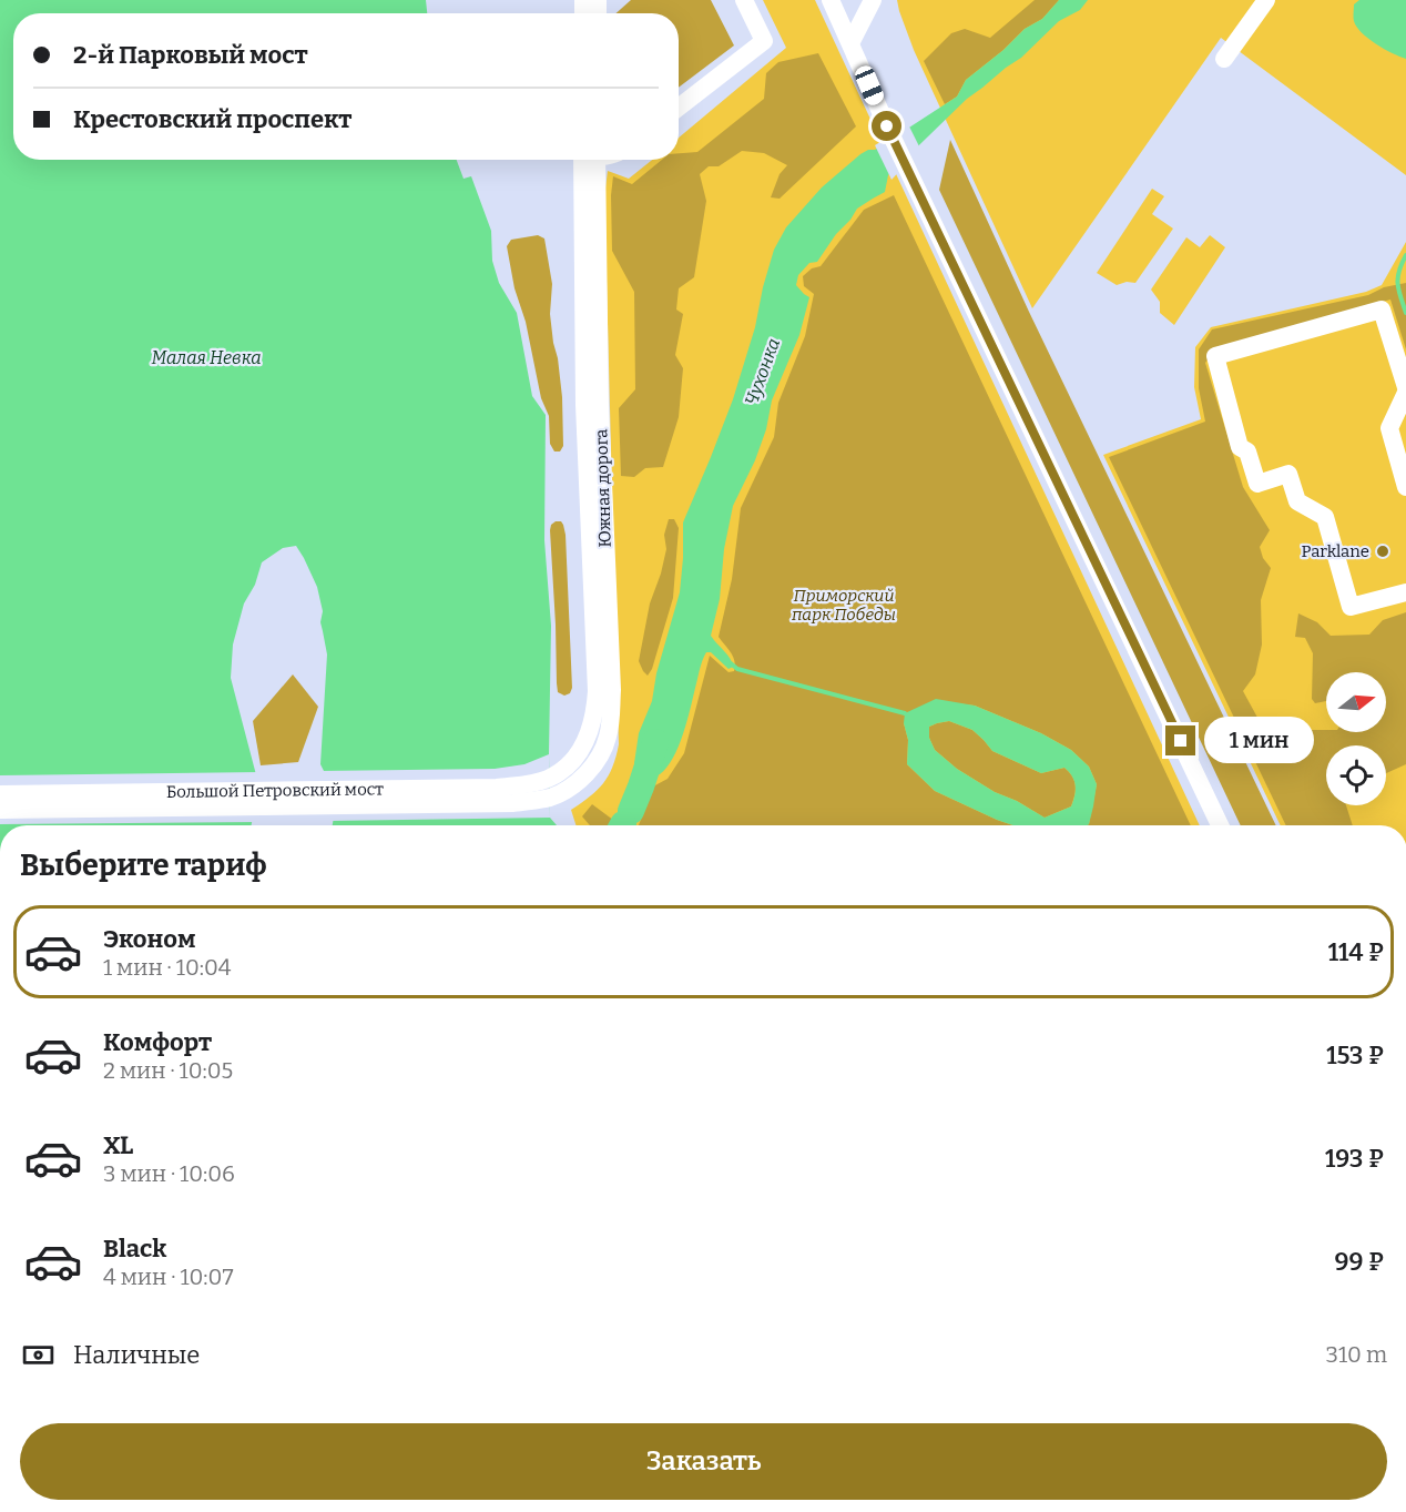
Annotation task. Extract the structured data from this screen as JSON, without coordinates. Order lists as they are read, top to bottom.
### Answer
{
  "streets": {
    "street": ["Южная дорога", "Большой Петровский мост"]
  },
  "crossings": [
    ["Южная дорога", "Большой Петровский мост"]
  ],
  "water": ["Малая Невка", "Чухонка"],
  "parks": ["Приморский парк Победы"],
  "places": ["Parklane"],
  "north": "right",
  "page": {
    "banner": ["2-й Парковый мост", "Крестовский проспект"],
    "bubble": "1 мин",
    "heading": "Выберите тариф",
    "list": [
      {
        "name": "Эконом",
        "note": "1 мин · 10:04",
        "value": "114 ₽"
      },
      {
        "name": "Комфорт",
        "note": "2 мин · 10:05",
        "value": "153 ₽"
      },
      {
        "name": "XL",
        "note": "3 мин · 10:06",
        "value": "193 ₽"
      },
      {
        "name": "Black",
        "note": "4 мин · 10:07",
        "value": "99 ₽"
      }
    ],
    "pay": ["Наличные", "310 m"],
    "buttons": "Заказать"
  }
}
